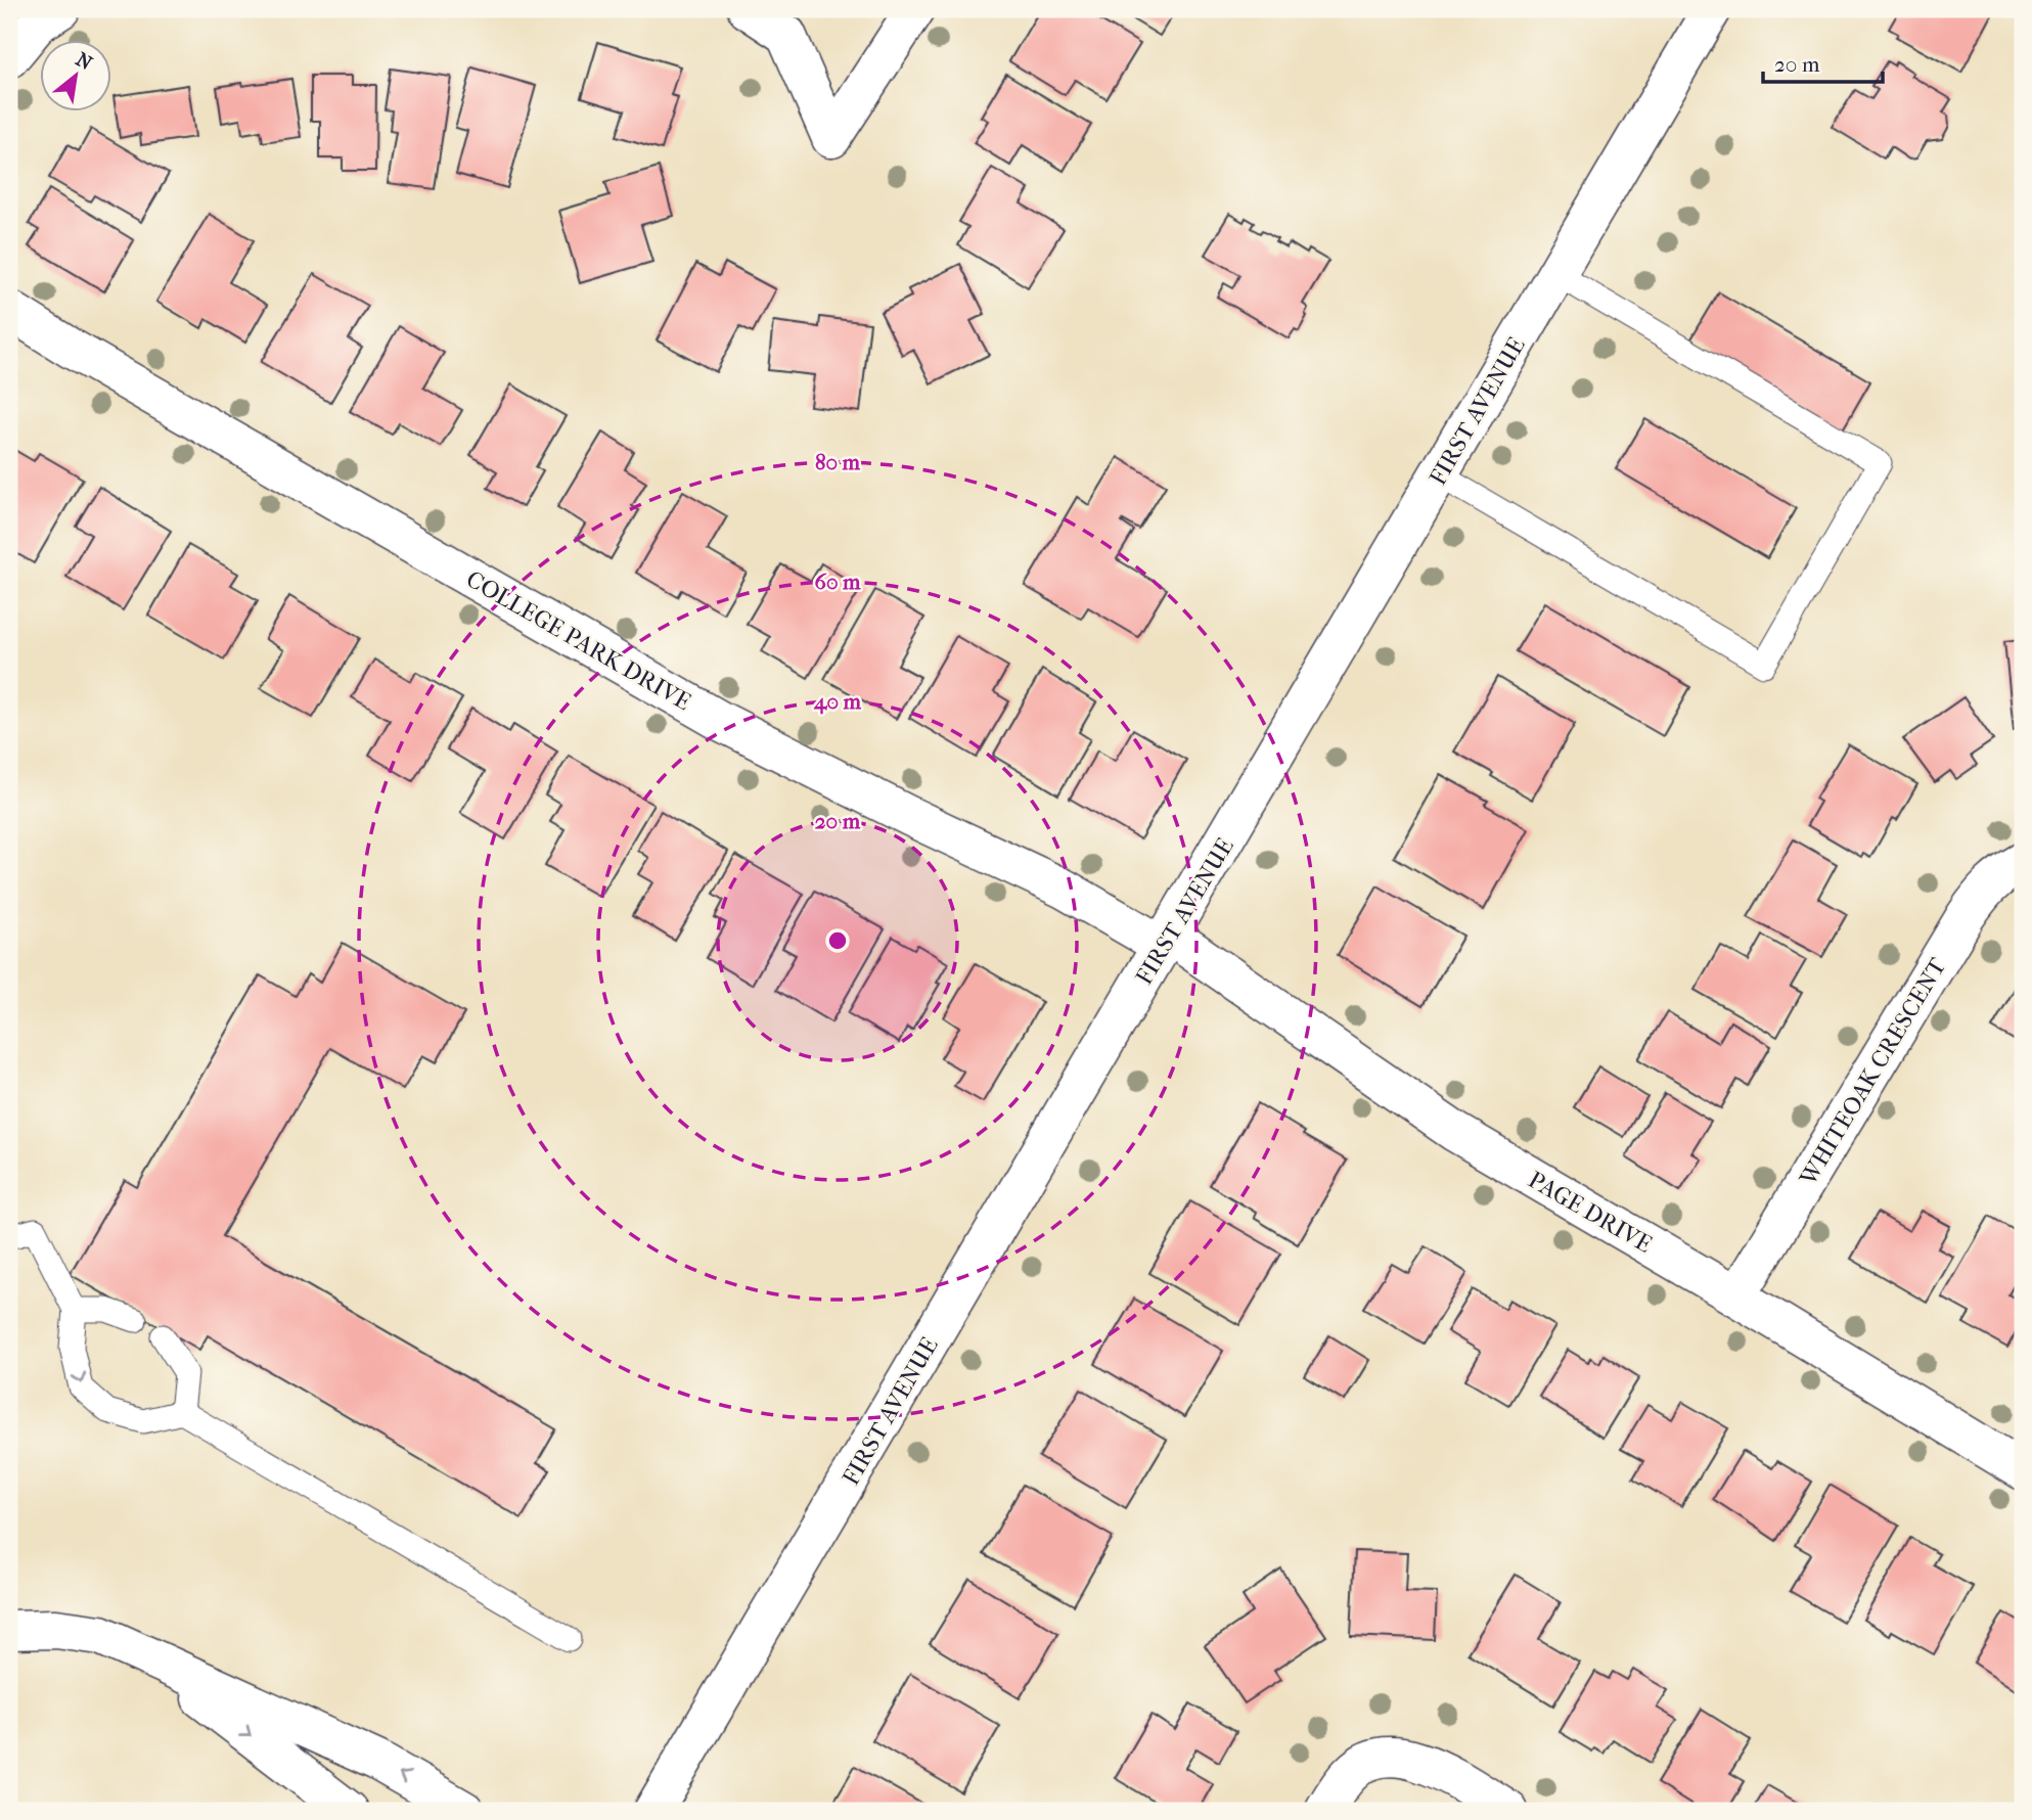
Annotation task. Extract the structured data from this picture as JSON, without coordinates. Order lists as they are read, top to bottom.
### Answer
{
  "streets": {
    "street": [
      "FIRST AVENUE",
      "COLLEGE PARK DRIVE",
      "WHITEOAK CRESCENT",
      "PAGE DRIVE"
    ]
  },
  "crossings": [
    ["FIRST AVENUE", "COLLEGE PARK DRIVE"],
    ["FIRST AVENUE", "PAGE DRIVE"],
    ["COLLEGE PARK DRIVE", "PAGE DRIVE"],
    ["WHITEOAK CRESCENT", "PAGE DRIVE"]
  ],
  "scale_bar": "20 m",
  "north": "top right",
  "rings": [
    "80 m",
    "60 m",
    "40 m",
    "20 m"
  ]
}
